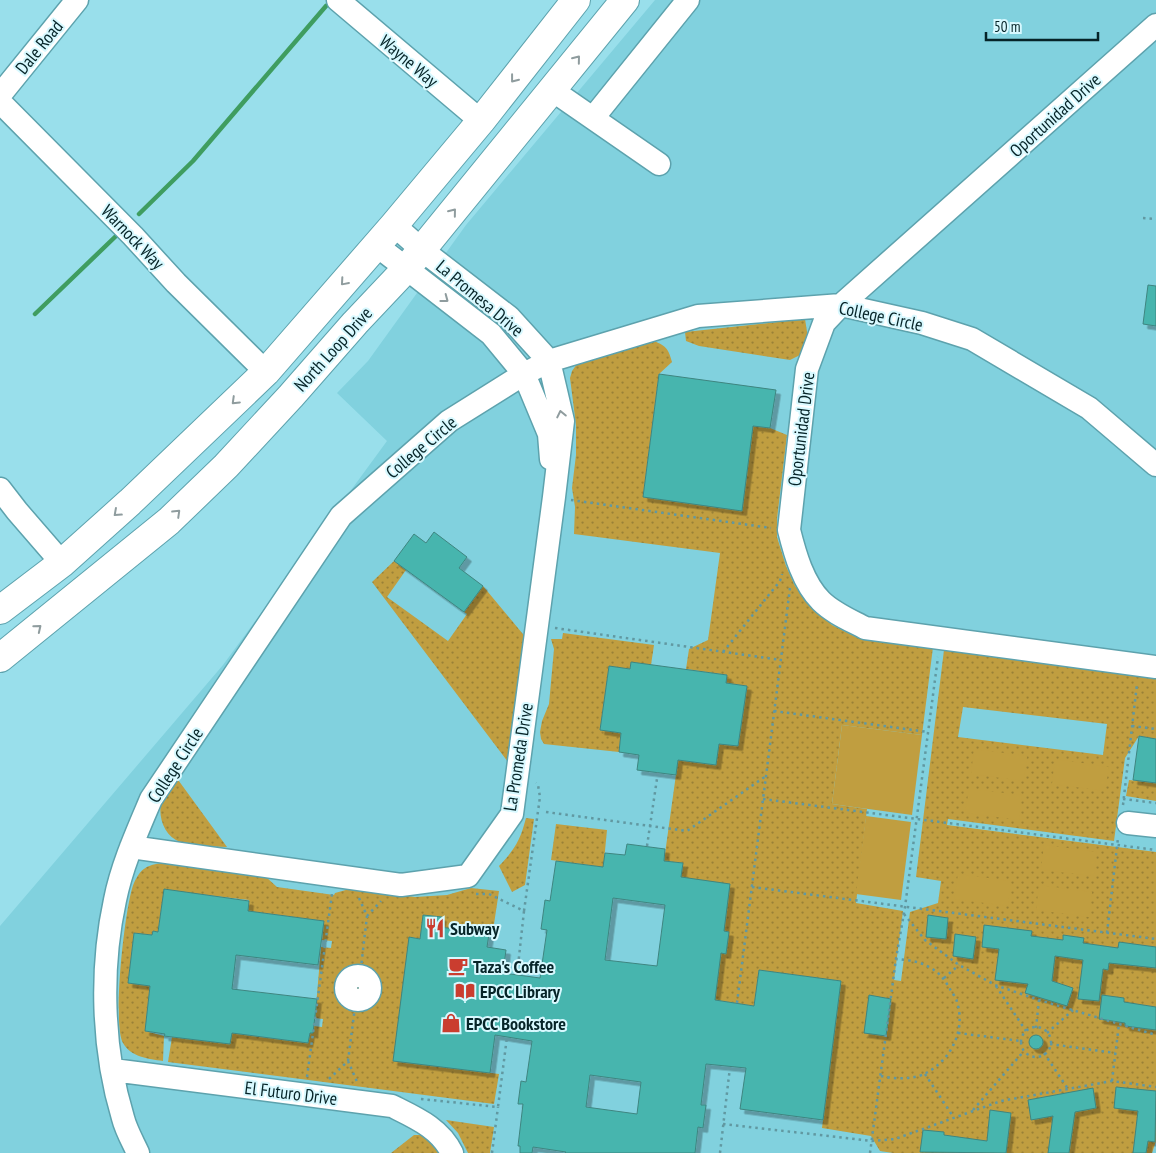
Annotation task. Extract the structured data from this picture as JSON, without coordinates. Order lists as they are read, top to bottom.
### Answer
{
  "streets": {
    "main road": ["North Loop Drive"],
    "street": [
      "Dale Road",
      "Wayne Way",
      "Oportunidad Drive",
      "Warnock Way",
      "La Promesa Drive",
      "College Circle",
      "La Promeda Drive",
      "El Futuro Drive"
    ]
  },
  "crossings": [
    ["Wayne Way", "North Loop Drive"],
    ["Oportunidad Drive", "College Circle"],
    ["Warnock Way", "North Loop Drive"],
    ["La Promesa Drive", "College Circle"],
    ["La Promesa Drive", "North Loop Drive"],
    ["La Promesa Drive", "La Promeda Drive"],
    ["College Circle", "La Promeda Drive"],
    ["College Circle", "El Futuro Drive"]
  ],
  "places": {
    "restaurant": ["Subway"],
    "cafe": ["Taza's Coffee"],
    "library": ["EPCC Library"],
    "shop": ["EPCC Bookstore"]
  },
  "scale_bar": "50 m"
}
